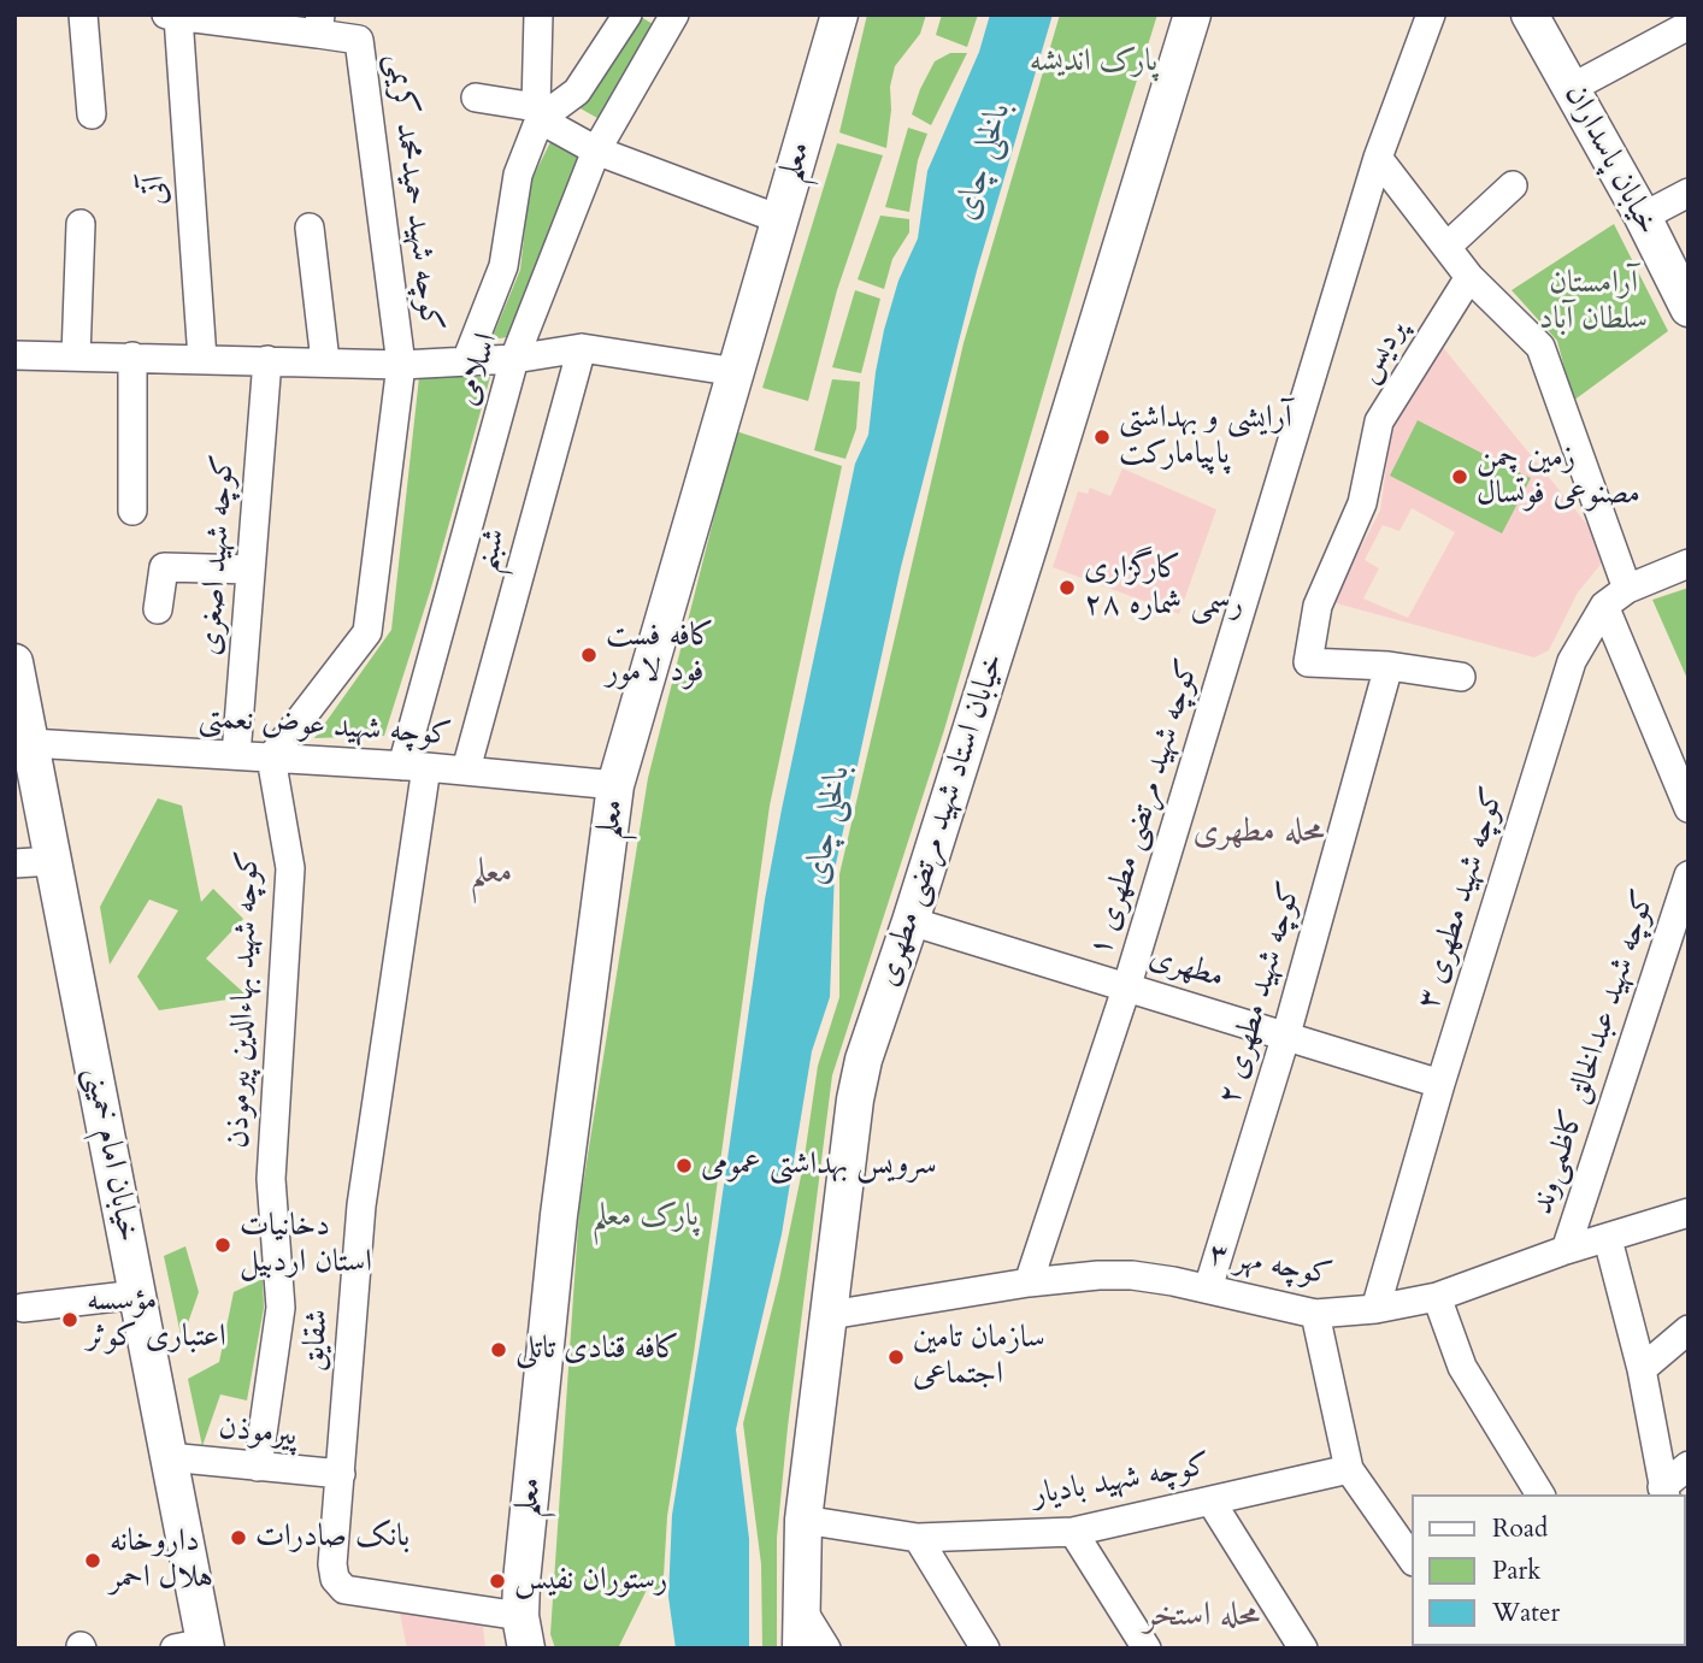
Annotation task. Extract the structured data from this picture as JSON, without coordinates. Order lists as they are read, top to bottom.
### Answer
{
  "streets": {
    "main road": [
      "خیابان پاسداران",
      "معلم",
      "خیابان استاد شهید مرتضی مطهری",
      "خیابان امام خمینی"
    ],
    "street": [
      "آتی",
      "کوچه شهید حمیدمحمد کریمی",
      "پردیس",
      "اسلامی",
      "شبنم",
      "کوچه شهید اصغری",
      "کوچه شهید عوض نعمتی",
      "کوچه شهید مرتضی مطهری ۱",
      "کوچه شهید مطهری ۳",
      "مطهری",
      "کوچه شهید مطهری ۲",
      "کوچه شهید بهاءالدین پیرموذن",
      "کوچه شهید عبدالخالق کاظمی‌وند",
      "کوچه مهر ۳",
      "شقایق",
      "پیرموذن",
      "کوچه شهید بادیار"
    ]
  },
  "crossings": [
    ["معلم", "کوچه شهید حمیدمحمد کریمی"],
    ["معلم", "کوچه شهید عوض نعمتی"],
    ["معلم", "شقایق"],
    ["آتی", "کوچه شهید حمیدمحمد کریمی"],
    ["کوچه شهید حمیدمحمد کریمی", "اسلامی"],
    ["کوچه شهید حمیدمحمد کریمی", "شبنم"],
    ["کوچه شهید حمیدمحمد کریمی", "کوچه شهید اصغری"],
    ["پردیس", "کوچه شهید مطهری ۲"],
    ["اسلامی", "کوچه شهید عوض نعمتی"],
    ["اسلامی", "شقایق"],
    ["شبنم", "کوچه شهید عوض نعمتی"],
    ["کوچه شهید اصغری", "کوچه شهید عوض نعمتی"],
    ["کوچه شهید عوض نعمتی", "کوچه شهید بهاءالدین پیرموذن"],
    ["کوچه شهید عوض نعمتی", "خیابان امام خمینی"],
    ["کوچه شهید عوض نعمتی", "شقایق"],
    ["کوچه شهید مرتضی مطهری ۱", "مطهری"],
    ["کوچه شهید مرتضی مطهری ۱", "کوچه مهر ۳"],
    ["خیابان استاد شهید مرتضی مطهری", "مطهری"],
    ["خیابان استاد شهید مرتضی مطهری", "کوچه مهر ۳"],
    ["خیابان استاد شهید مرتضی مطهری", "کوچه شهید بادیار"],
    ["کوچه شهید مطهری ۳", "مطهری"],
    ["کوچه شهید مطهری ۳", "کوچه مهر ۳"],
    ["مطهری", "کوچه شهید مطهری ۲"],
    ["کوچه شهید مطهری ۲", "کوچه مهر ۳"],
    ["کوچه شهید بهاءالدین پیرموذن", "پیرموذن"],
    ["کوچه شهید عبدالخالق کاظمی‌وند", "کوچه مهر ۳"],
    ["خیابان امام خمینی", "پیرموذن"],
    ["شقایق", "پیرموذن"]
  ],
  "districts": ["محله مطهری", "معلم", "محله استخر"],
  "water": ["بالخلی چای"],
  "parks": ["پارک اندیشه", "آرامستان سلطان آباد", "پارک معلم"],
  "places": [
    "آرایشی و بهداشتی پاپیامارکت",
    "زمین چمن مصنوعی فوتسال",
    "کارگزاری رسمی شماره ۲۸",
    "کافه فست فود لامور",
    "سرویس بهداشتی عمومی",
    "دخانیات استان اردبیل",
    "مؤسسه اعتباری کوثر",
    "کافه قنادی تاتلی",
    "سازمان تامین اجتماعی",
    "بانک صادرات",
    "داروخانه هلال احمر",
    "رستوران نفیس"
  ],
  "legend": ["Road", "Park", "Water"]
}
